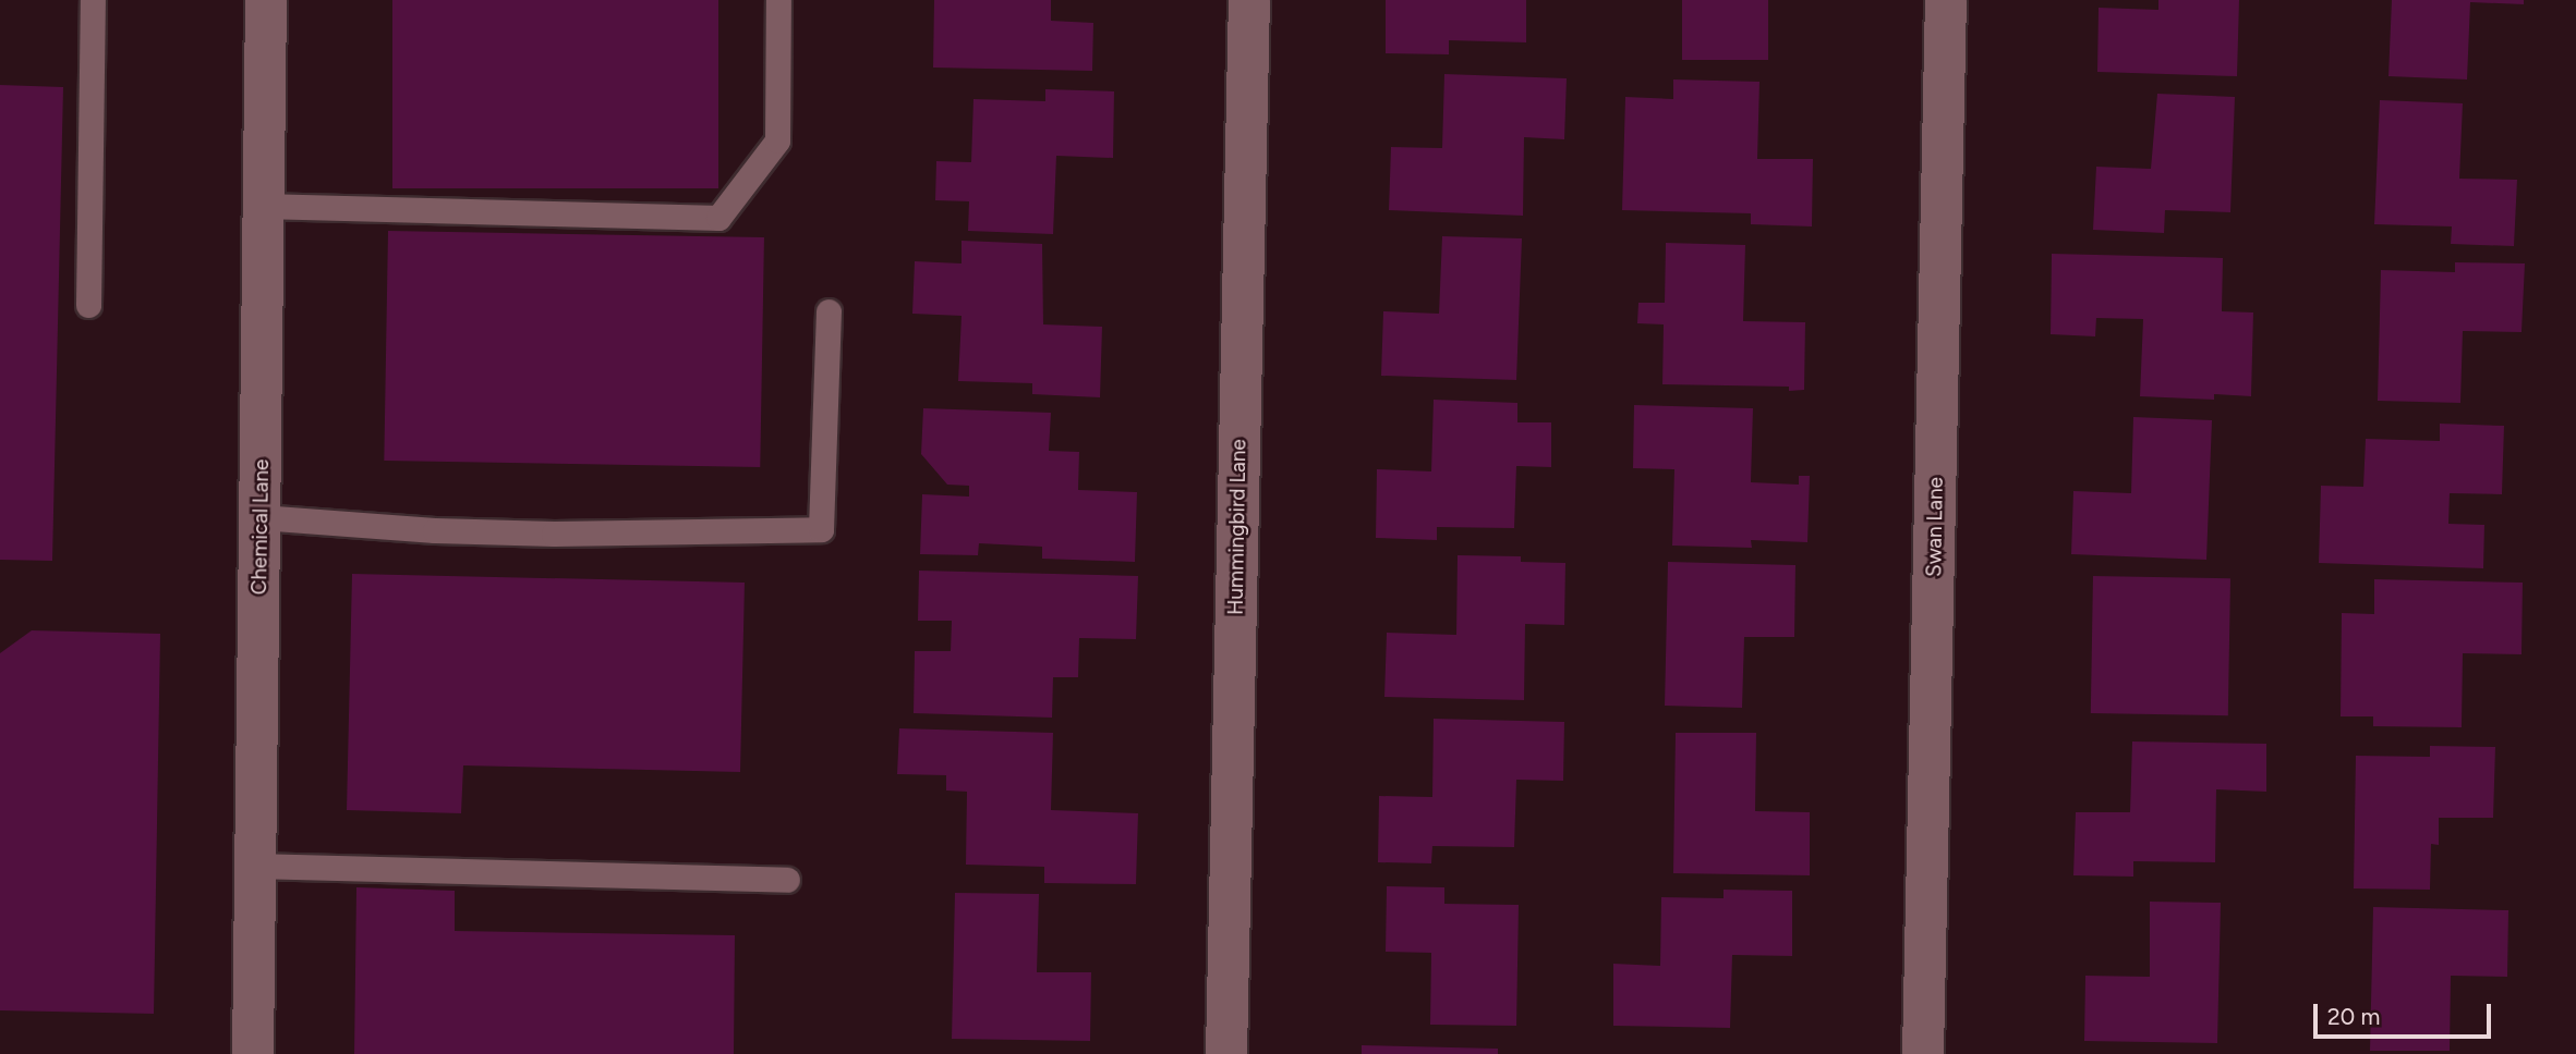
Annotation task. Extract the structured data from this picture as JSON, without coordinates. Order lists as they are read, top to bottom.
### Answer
{
  "streets": {
    "street": ["Chemical Lane", "Hummingbird Lane", "Swan Lane"]
  },
  "scale_bar": "20 m"
}
